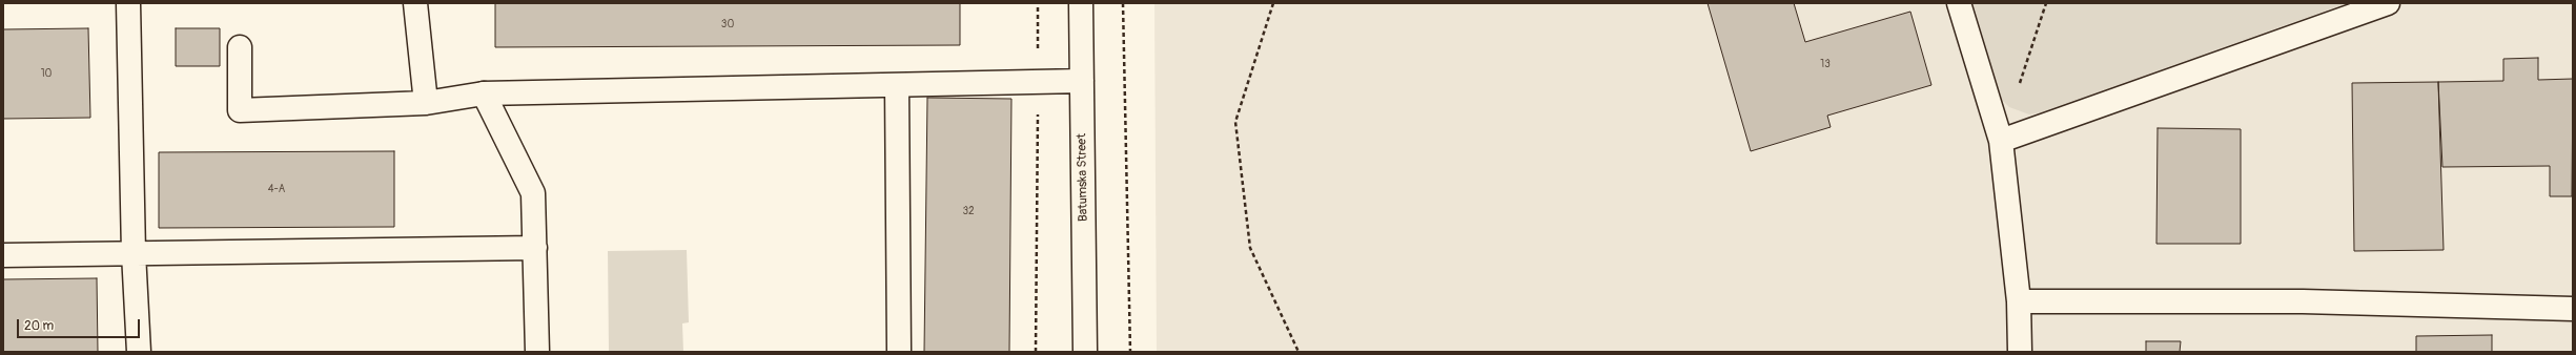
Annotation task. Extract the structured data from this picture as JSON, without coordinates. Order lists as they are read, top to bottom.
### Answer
{
  "streets": {
    "street": ["Batumska Street"]
  },
  "house_numbers": [
    "30",
    "13",
    "10",
    "4-А",
    "32"
  ],
  "scale_bar": "20 m"
}
